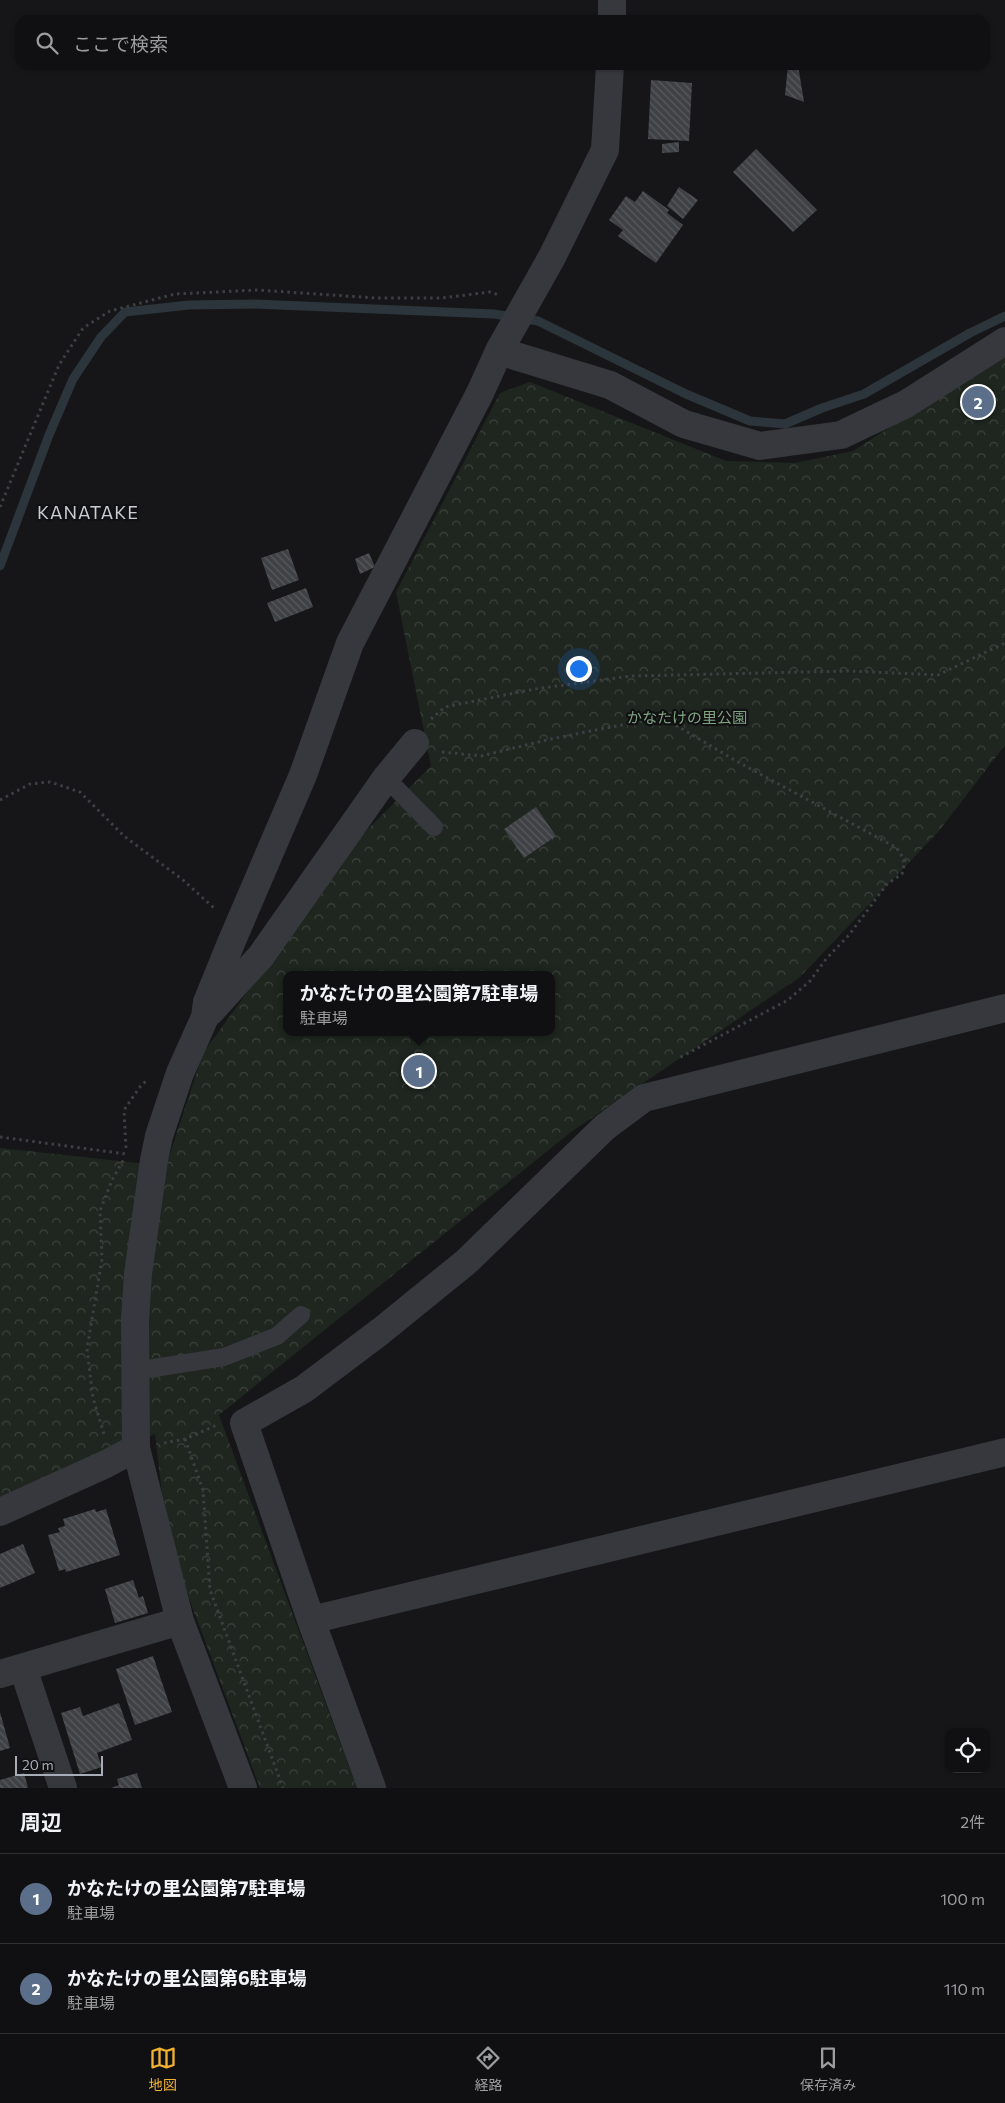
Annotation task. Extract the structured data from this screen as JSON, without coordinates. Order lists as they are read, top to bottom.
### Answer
{
  "districts": ["KANATAKE"],
  "parks": ["かなたけの里公園"],
  "scale_bar": "20 m",
  "page": {
    "search": "ここで検索",
    "pins": ["2", "1"],
    "popup": ["かなたけの里公園第7駐車場", "駐車場"],
    "scale": "20 m",
    "heading": ["周辺", "2件"],
    "list": [
      {
        "mark": "1",
        "name": "かなたけの里公園第7駐車場",
        "note": "駐車場",
        "value": "100 m"
      },
      {
        "mark": "2",
        "name": "かなたけの里公園第6駐車場",
        "note": "駐車場",
        "value": "110 m"
      }
    ],
    "nav": ["地図", "経路", "保存済み"]
  }
}
